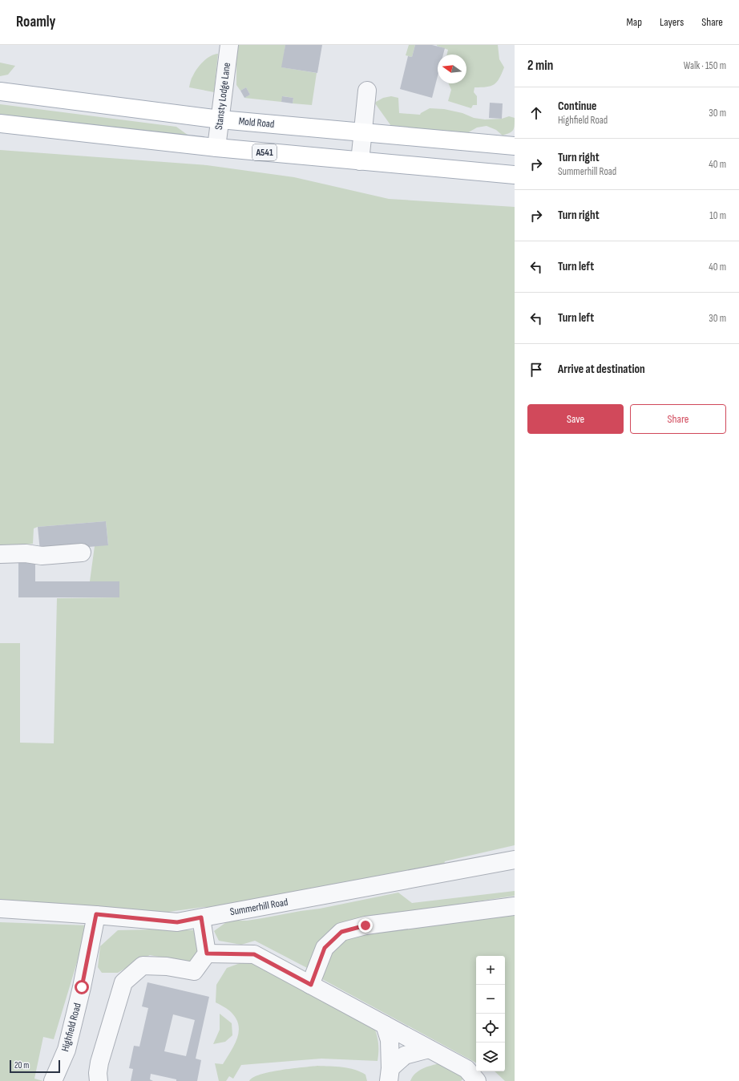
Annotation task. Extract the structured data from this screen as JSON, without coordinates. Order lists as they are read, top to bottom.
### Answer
{
  "streets": {
    "main road": ["Mold Road", "A541"],
    "street": ["Stansty Lodge Lane", "Summerhill Road", "Highfield Road"]
  },
  "crossings": [
    ["Stansty Lodge Lane", "Mold Road"],
    ["Stansty Lodge Lane", "A541"],
    ["Summerhill Road", "Highfield Road"]
  ],
  "scale_bar": "20 m",
  "north": "left",
  "page": {
    "header": "Roamly",
    "nav": ["Map", "Layers", "Share"],
    "heading": ["2 min", "Walk · 150 m"],
    "list": [
      ["Continue", "Highfield Road", "30 m"],
      ["Turn right", "Summerhill Road", "40 m"],
      ["Turn right", "10 m"],
      ["Turn left", "40 m"],
      ["Turn left", "30 m"],
      "Arrive at destination"
    ],
    "buttons": ["Save", "Share"],
    "map_buttons": ["+", "−"],
    "scale": "20 m"
  }
}
